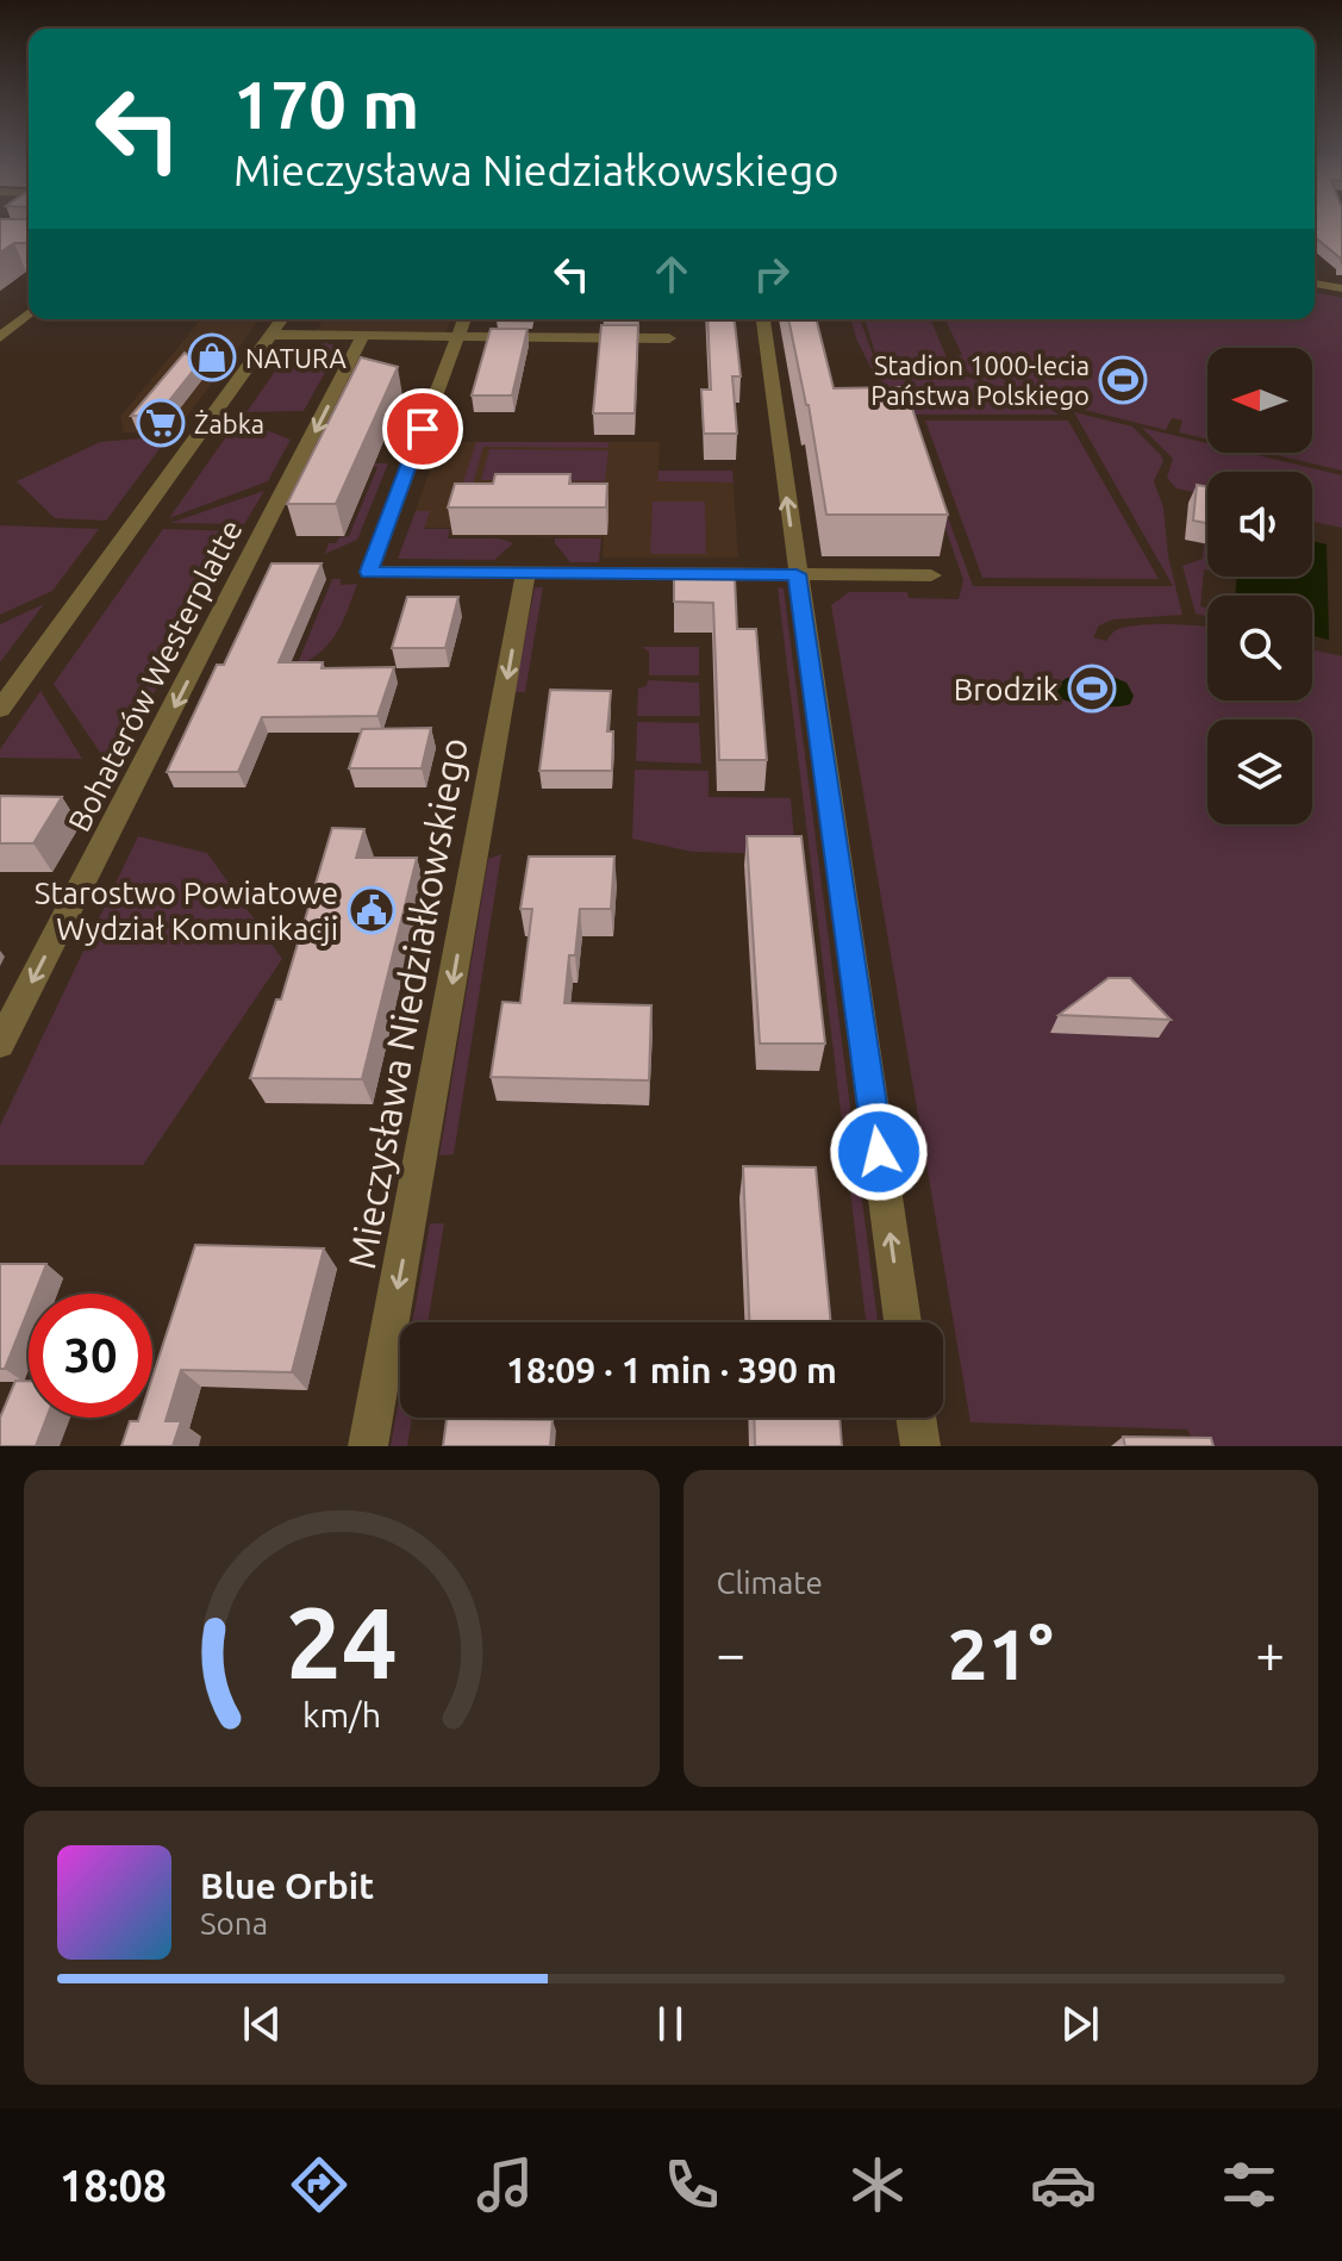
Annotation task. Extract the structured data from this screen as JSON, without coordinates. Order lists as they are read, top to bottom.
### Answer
{
  "streets": {
    "street": ["Bohaterów Westerplatte", "Mieczysława Niedziałkowskiego"]
  },
  "one_way": ["Mieczysława Niedziałkowskiego"],
  "places": {
    "shop": ["NATURA"],
    "sports": ["Stadion 1000-lecia Państwa Polskiego", "Brodzik"],
    "supermarket": ["Żabka"],
    "public building": ["Starostwo Powiatowe Wydział Komunikacji"]
  },
  "north": "left",
  "page": {
    "turn": ["170 m", "Mieczysława Niedziałkowskiego"],
    "limit": "30",
    "trip": "18:09 · 1 min · 390 m",
    "tile": "Climate",
    "heat": ["−", "21°", "+"],
    "song": ["Blue Orbit", "Sona"],
    "tabs": "18:08",
    "gauge": ["24", "km/h"]
  }
}
